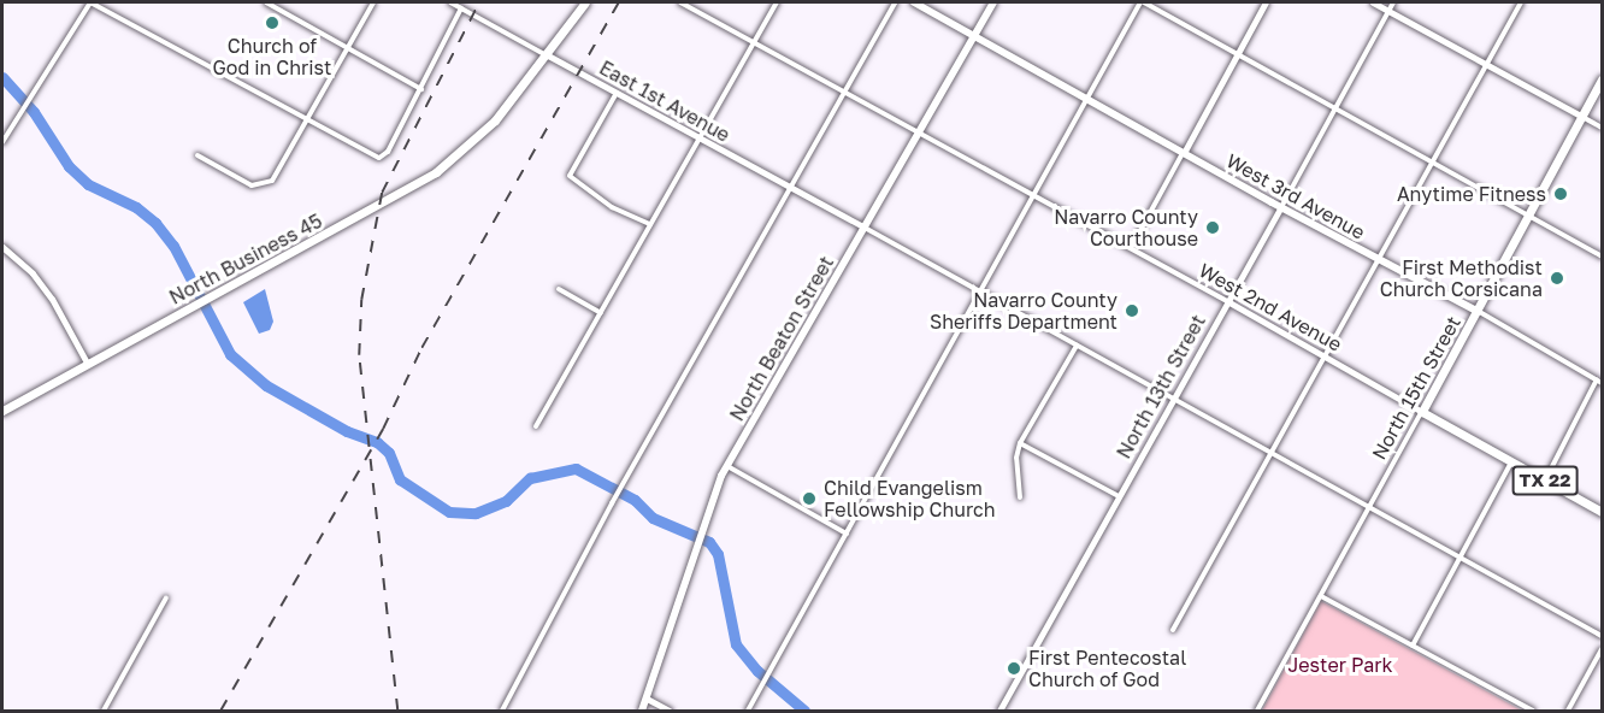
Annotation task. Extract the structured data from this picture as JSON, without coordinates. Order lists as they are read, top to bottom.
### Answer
{
  "streets": {
    "main road": [
      "West 3rd Avenue",
      "North Business 45",
      "West 2nd Avenue",
      "North Beaton Street",
      "North 15th Street",
      "TX 22"
    ],
    "street": ["East 1st Avenue", "North 13th Street"]
  },
  "crossings": [
    ["East 1st Avenue", "North Business 45"],
    ["East 1st Avenue", "North Beaton Street"],
    ["West 3rd Avenue", "North Beaton Street"],
    ["West 3rd Avenue", "North 13th Street"],
    ["West 3rd Avenue", "North 15th Street"],
    ["West 2nd Avenue", "North Beaton Street"],
    ["West 2nd Avenue", "North 13th Street"],
    ["West 2nd Avenue", "North 15th Street"]
  ],
  "parks": ["Jester Park"],
  "places": [
    "Church of God in Christ",
    "Anytime Fitness",
    "Navarro County Courthouse",
    "First Methodist Church Corsicana",
    "Navarro County Sheriffs Department",
    "Child Evangelism Fellowship Church",
    "First Pentecostal Church of God"
  ]
}
